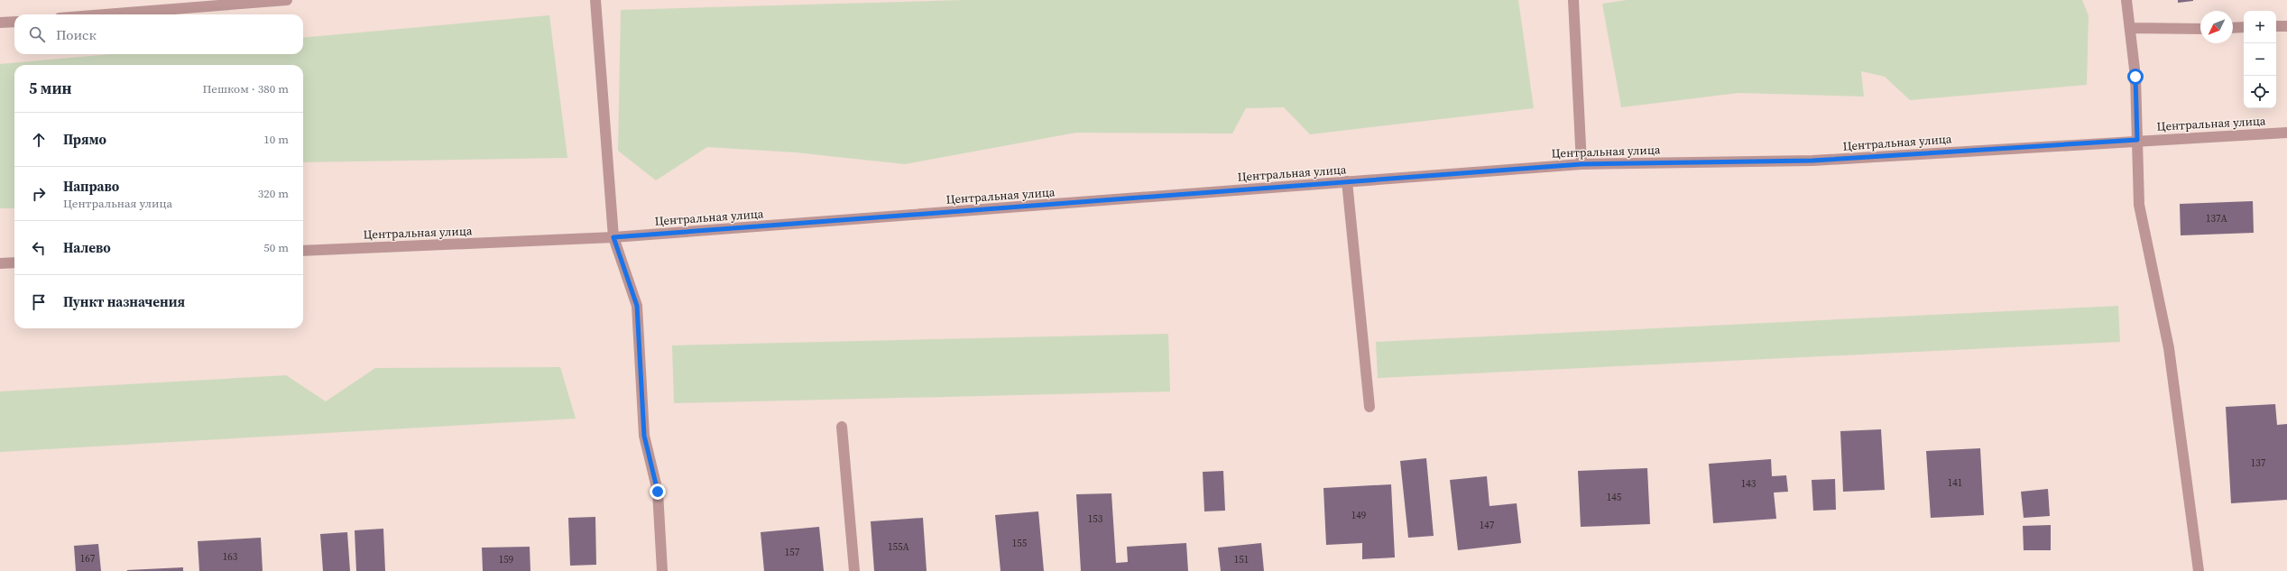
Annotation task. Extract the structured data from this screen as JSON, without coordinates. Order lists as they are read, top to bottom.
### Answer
{
  "streets": {
    "street": ["Центральная улица"]
  },
  "house_numbers": [
    "137А",
    "137",
    "141",
    "143",
    "145",
    "149",
    "153",
    "147",
    "155",
    "155А",
    "157",
    "163",
    "167",
    "159",
    "151"
  ],
  "north": "bottom left",
  "page": {
    "map_buttons": ["+", "−"],
    "search": "Поиск",
    "heading": ["5 мин", "Пешком · 380 m"],
    "list": [
      ["Прямо", "10 m"],
      ["Направо", "Центральная улица", "320 m"],
      ["Налево", "50 m"],
      "Пункт назначения"
    ]
  }
}
